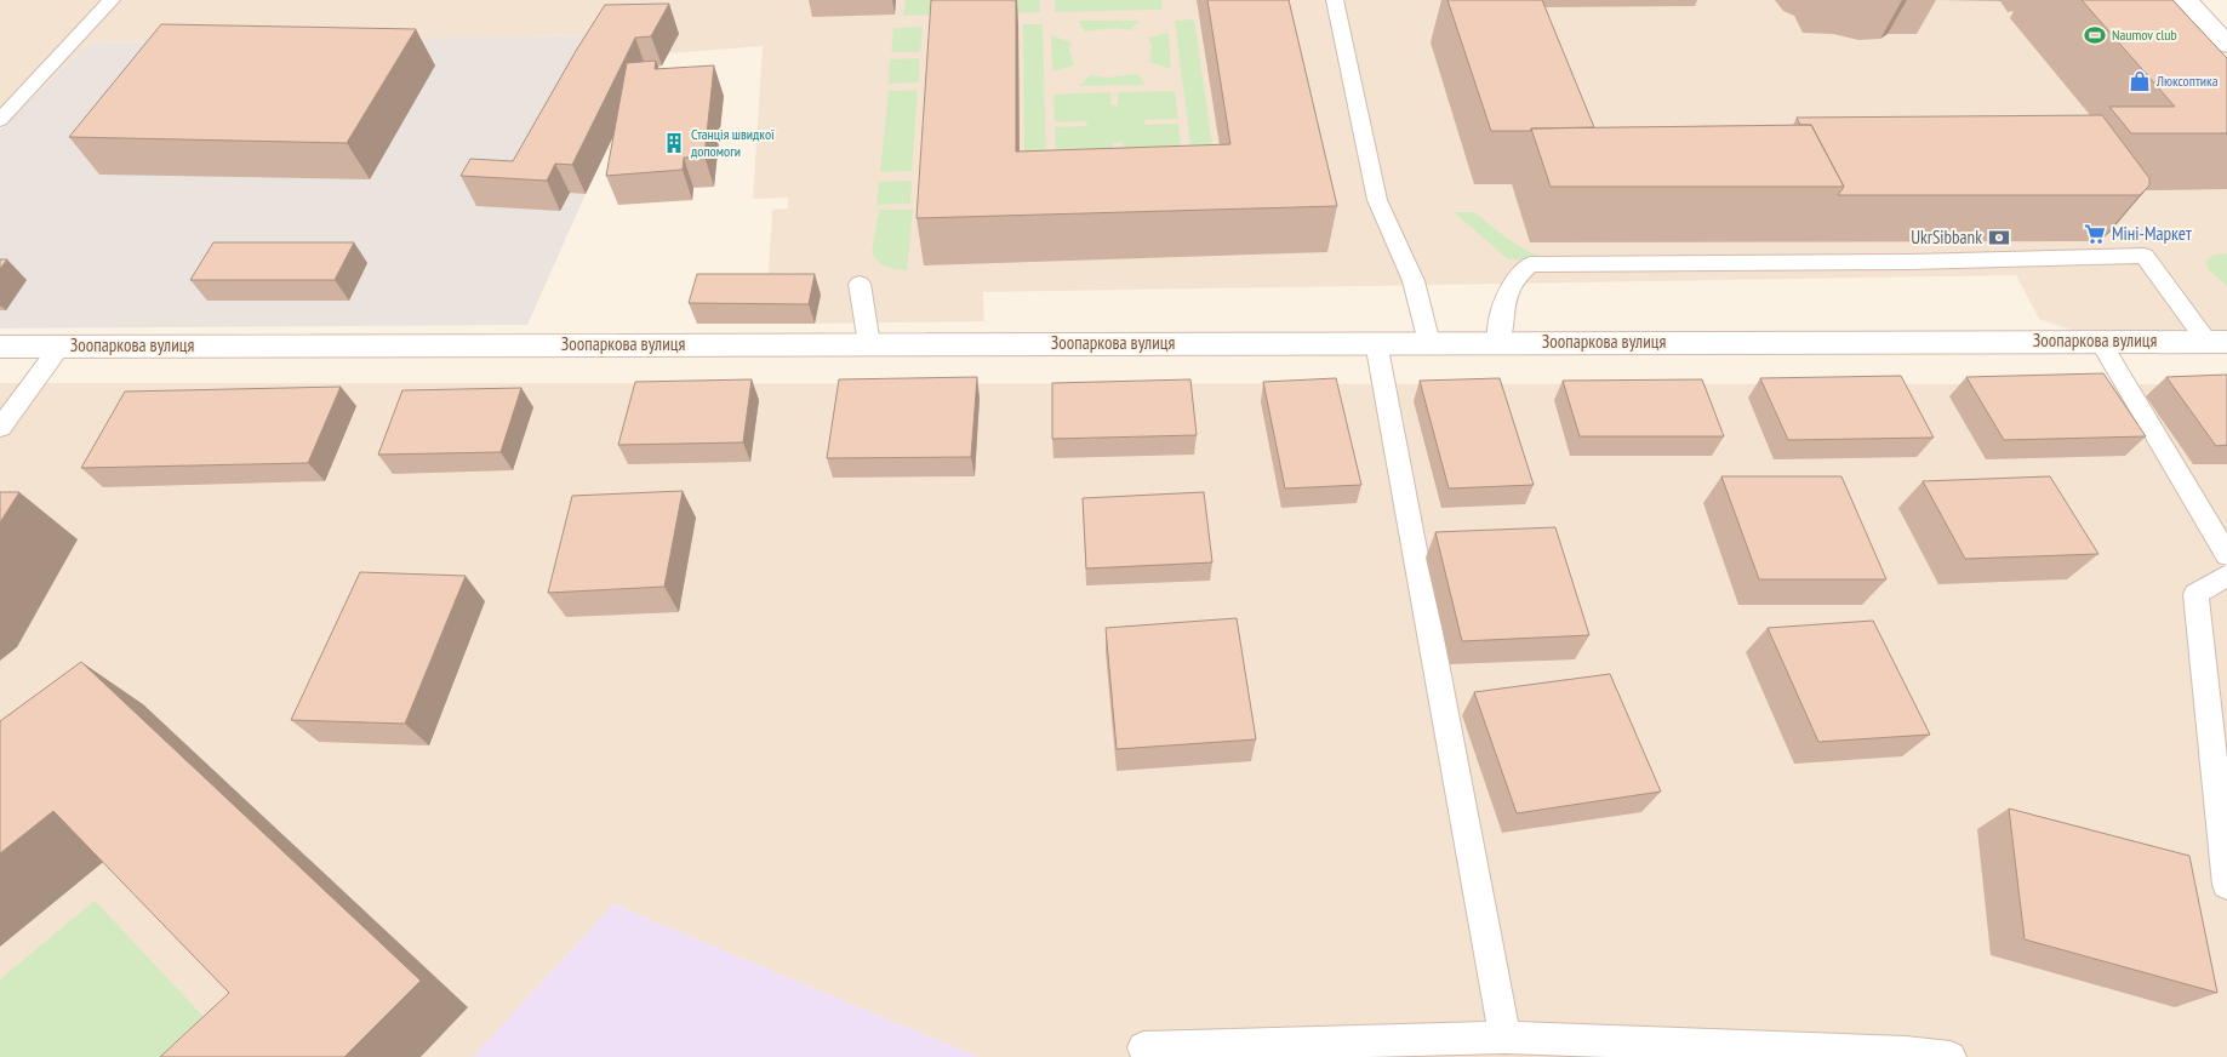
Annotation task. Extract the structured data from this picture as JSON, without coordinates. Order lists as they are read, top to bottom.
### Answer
{
  "streets": {
    "street": ["Зоопаркова вулиця"]
  },
  "places": {
    "sports": ["Naumov club"],
    "shop": ["Люксоптика"],
    "building": ["Станція швидкої допомоги"],
    "supermarket": ["Міні-Маркет"],
    "bank": ["UkrSibbank"]
  }
}
